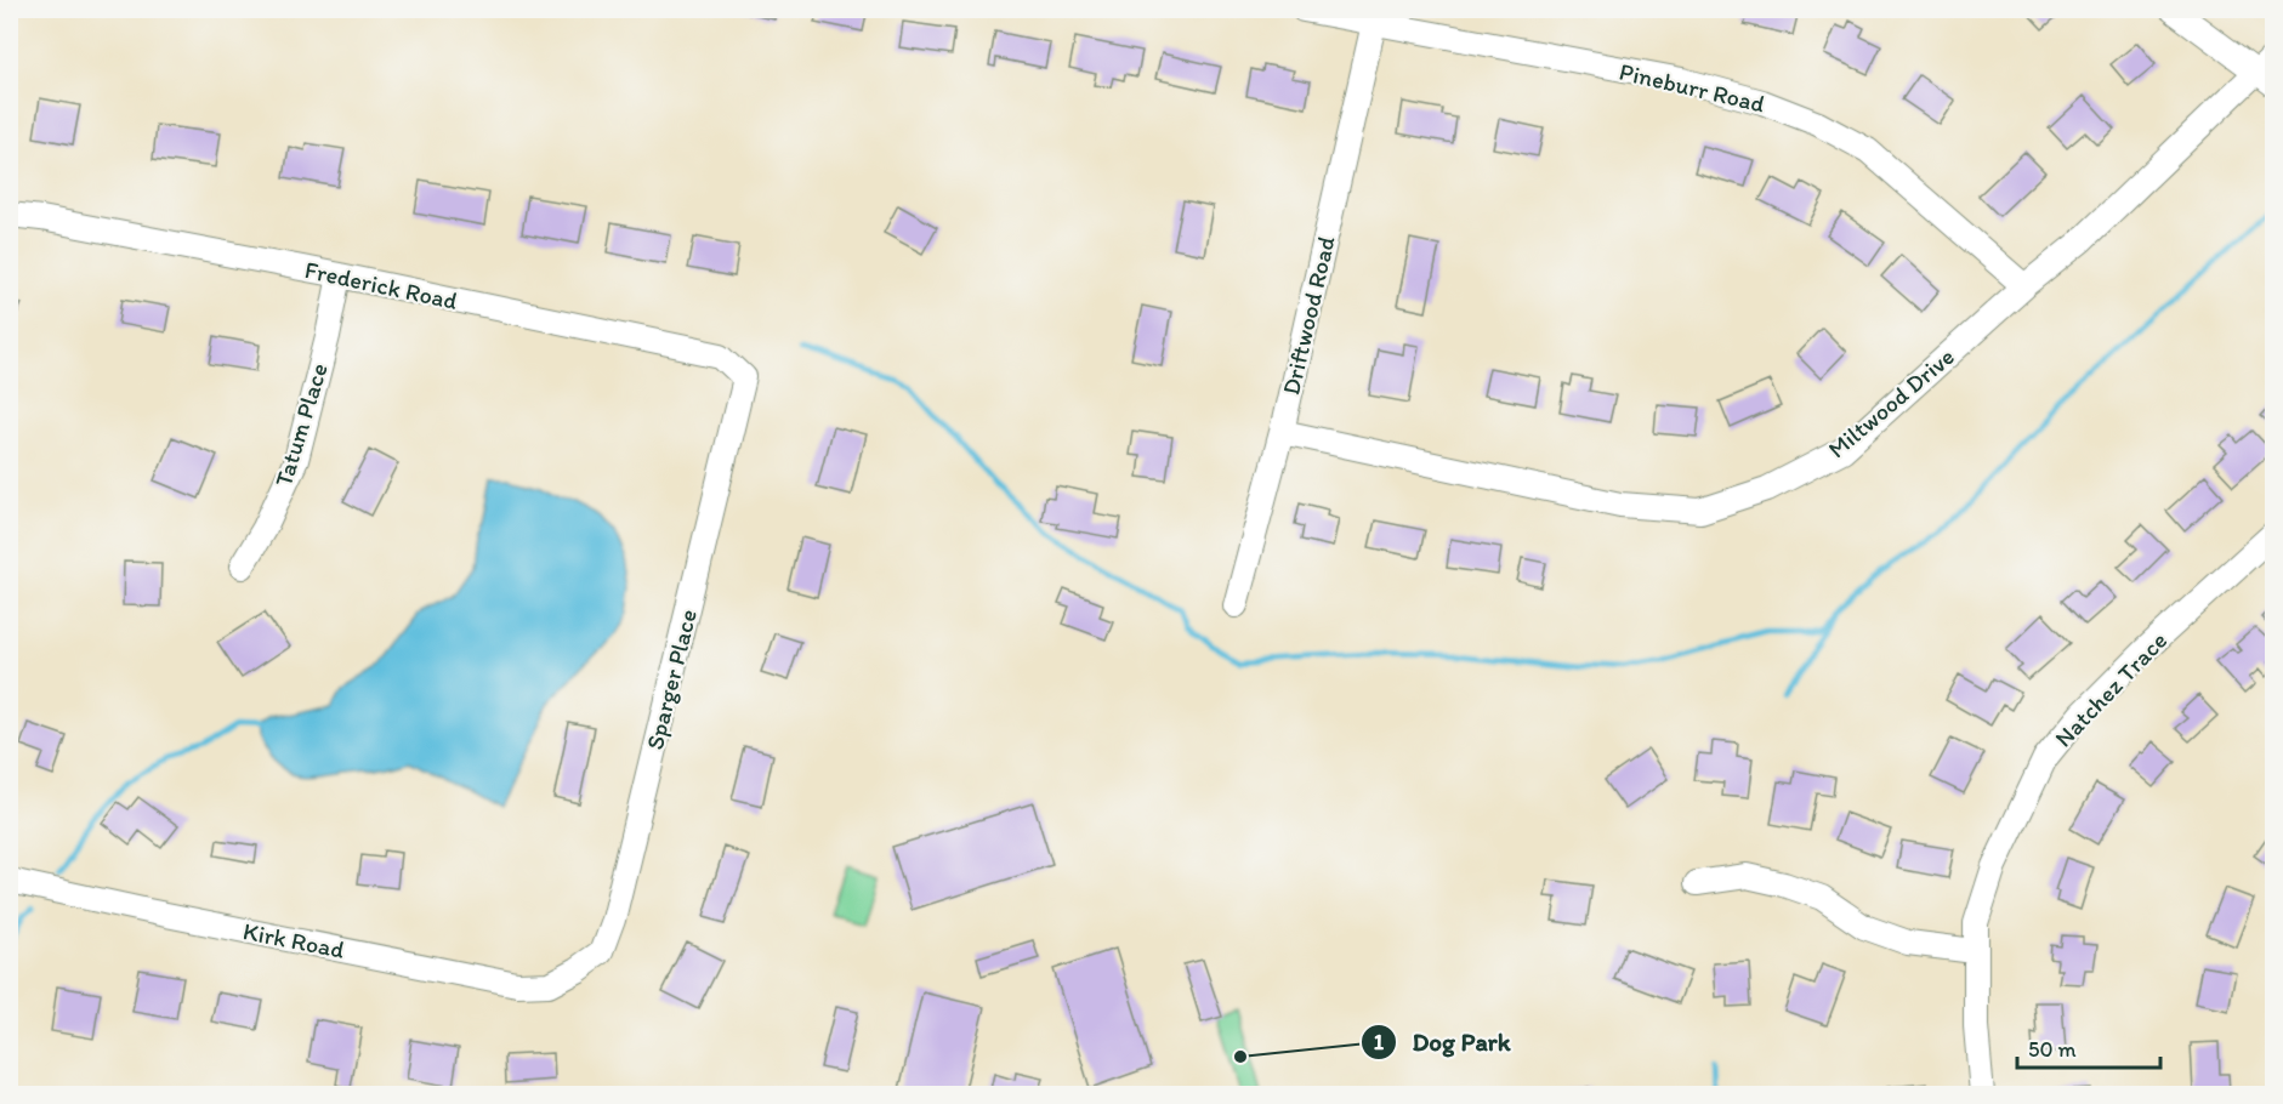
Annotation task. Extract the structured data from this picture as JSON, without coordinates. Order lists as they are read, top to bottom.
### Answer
{
  "streets": {
    "street": [
      "Pineburr Road",
      "Frederick Road",
      "Driftwood Road",
      "Miltwood Drive",
      "Tatum Place",
      "Sparger Place",
      "Natchez Trace",
      "Kirk Road"
    ]
  },
  "crossings": [
    ["Pineburr Road", "Driftwood Road"],
    ["Pineburr Road", "Miltwood Drive"],
    ["Frederick Road", "Tatum Place"],
    ["Frederick Road", "Sparger Place"],
    ["Driftwood Road", "Miltwood Drive"],
    ["Sparger Place", "Kirk Road"]
  ],
  "places": ["Dog Park"],
  "scale_bar": "50 m"
}
